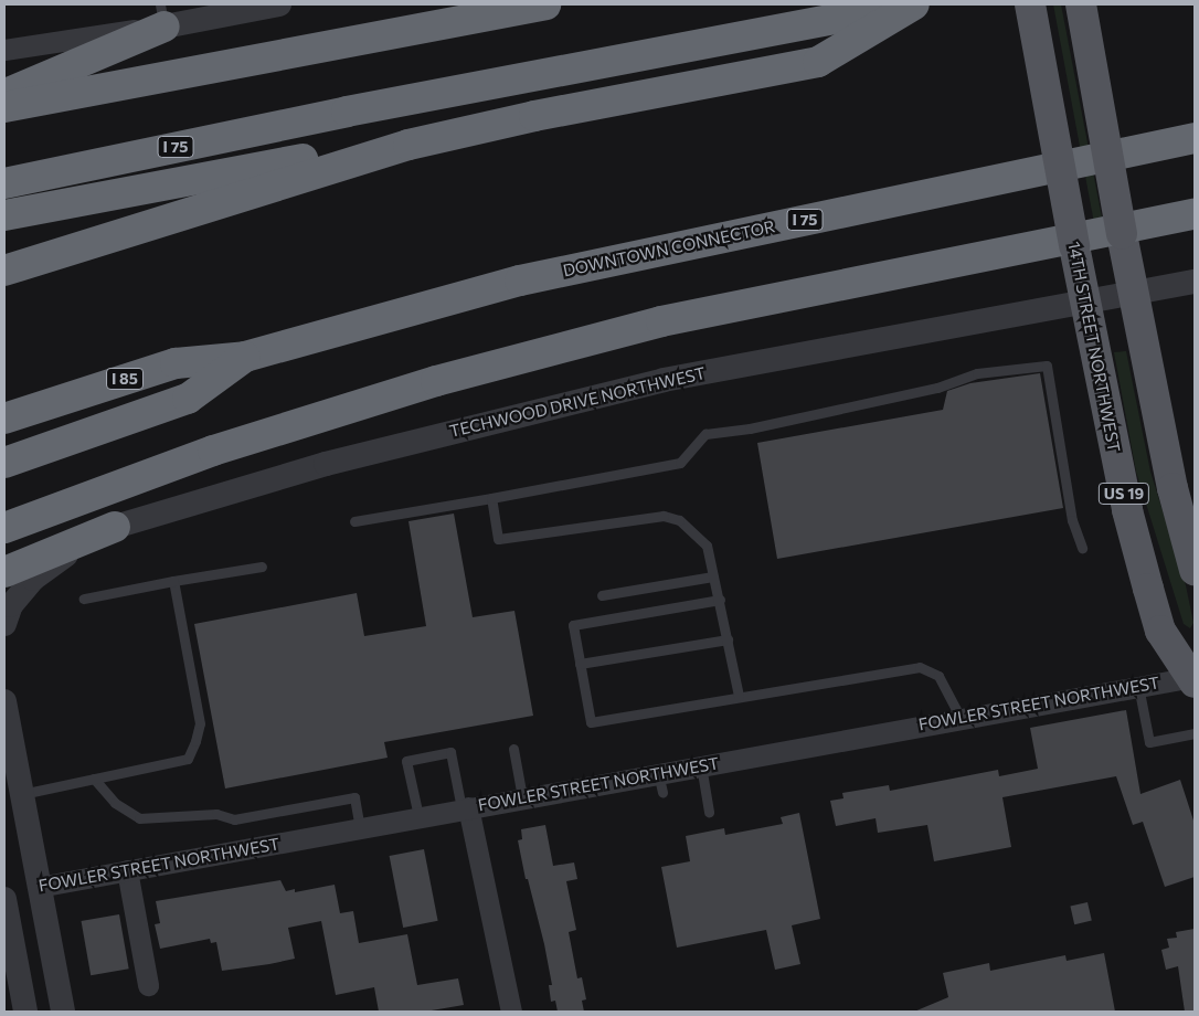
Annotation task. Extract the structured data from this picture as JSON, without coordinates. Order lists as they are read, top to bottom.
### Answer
{
  "streets": {
    "highway": ["I 75", "DOWNTOWN CONNECTOR", "I 85"],
    "main road": ["14TH STREET NORTHWEST", "US 19"],
    "street": ["TECHWOOD DRIVE NORTHWEST", "FOWLER STREET NORTHWEST"]
  },
  "crossings": [
    ["I 75", "DOWNTOWN CONNECTOR"],
    ["I 75", "I 85"],
    ["DOWNTOWN CONNECTOR", "I 85"],
    ["14TH STREET NORTHWEST", "TECHWOOD DRIVE NORTHWEST"],
    ["14TH STREET NORTHWEST", "FOWLER STREET NORTHWEST"],
    ["TECHWOOD DRIVE NORTHWEST", "US 19"]
  ]
}
